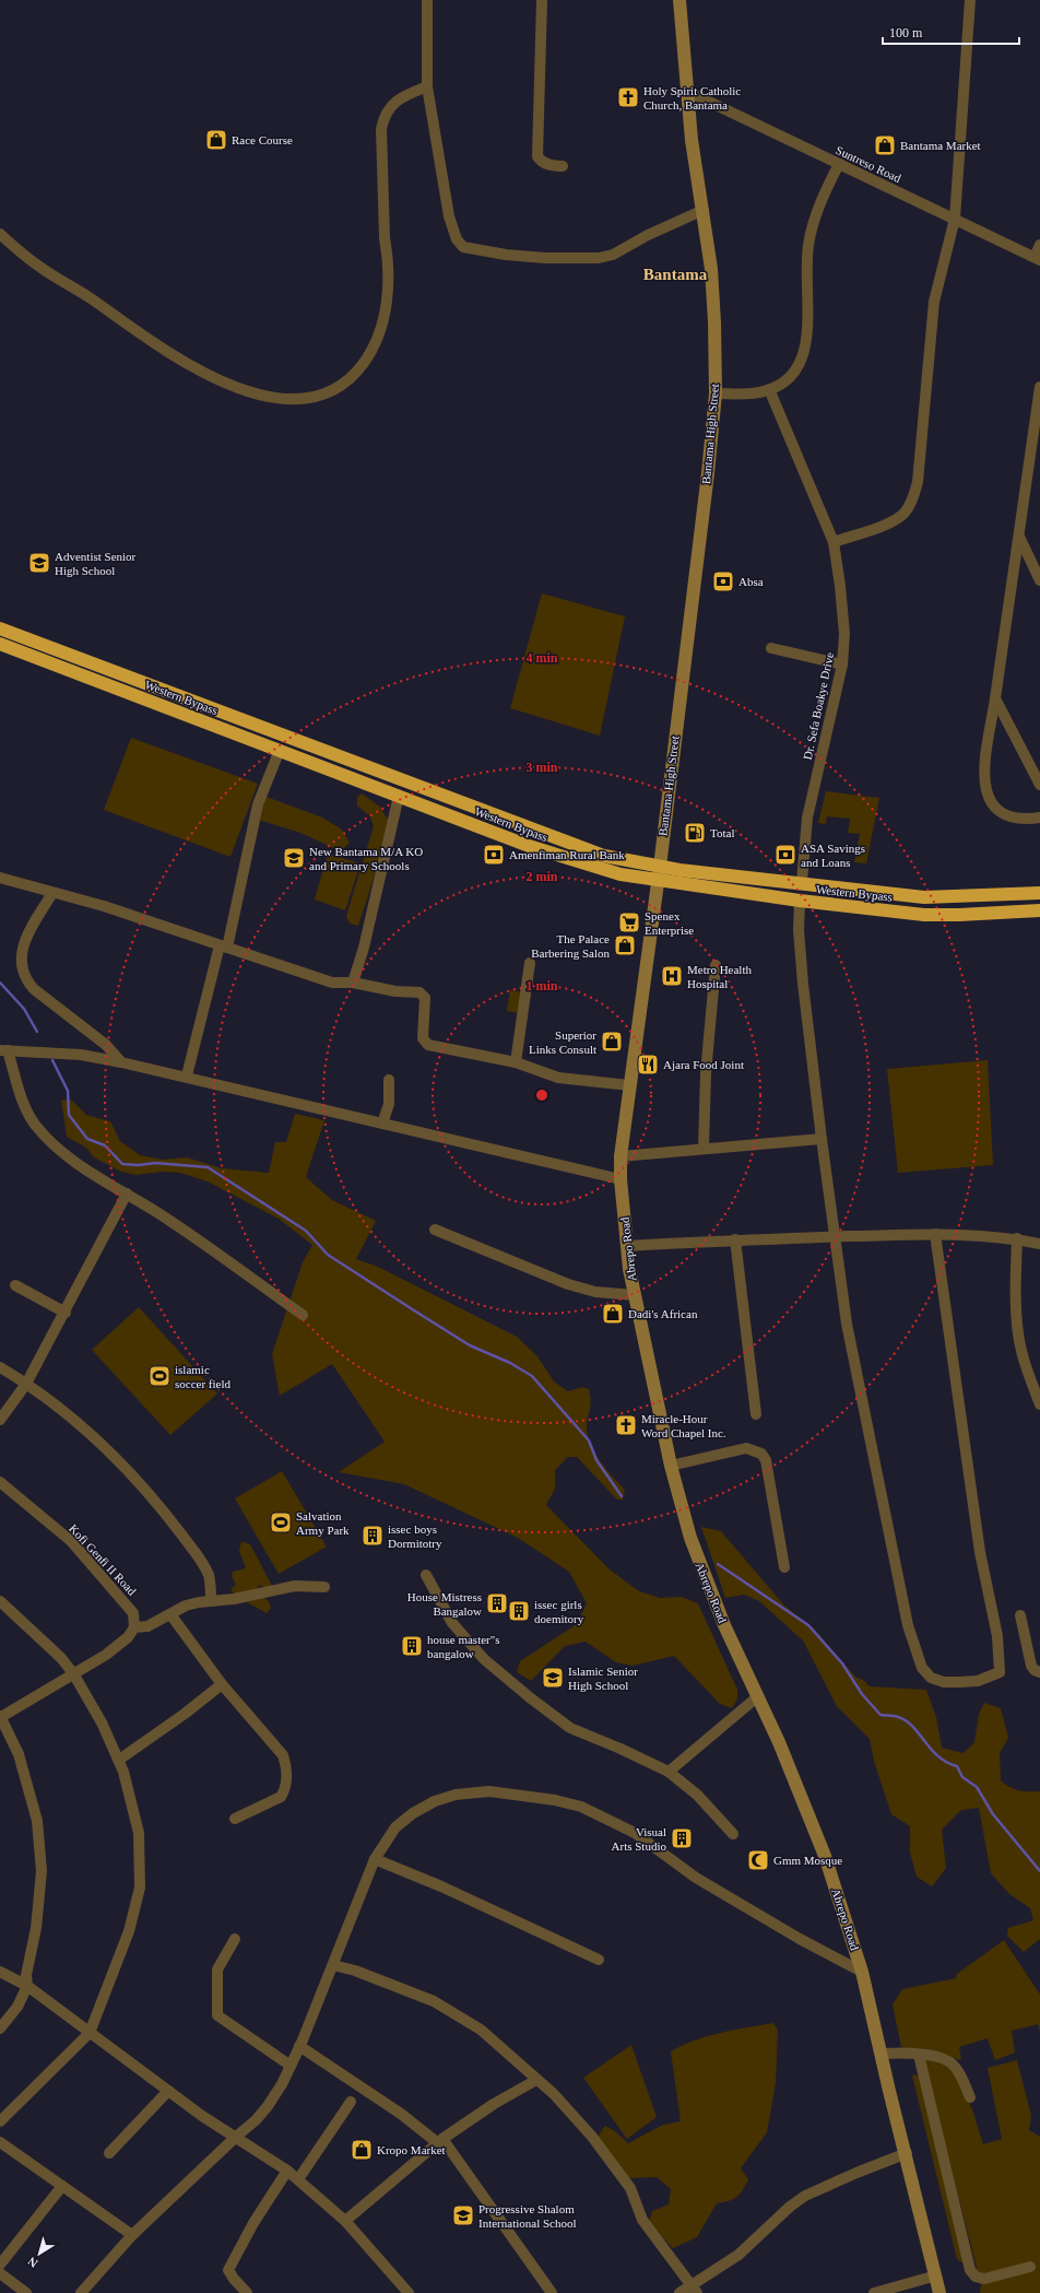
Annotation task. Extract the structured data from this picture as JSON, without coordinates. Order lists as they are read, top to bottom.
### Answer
{
  "streets": {
    "highway": ["Western Bypass"],
    "main road": ["Bantama High Street", "Abrepo Road"],
    "street": ["Suntreso Road", "Dr. Sefa Boakye Drive", "Kofi Genfi II Road"]
  },
  "crossings": [
    ["Suntreso Road", "Bantama High Street"],
    ["Bantama High Street", "Western Bypass"],
    ["Bantama High Street", "Abrepo Road"],
    ["Western Bypass", "Dr. Sefa Boakye Drive"],
    ["Western Bypass", "Abrepo Road"]
  ],
  "districts": ["Bantama"],
  "places": {
    "church": ["Holy Spirit Catholic Church, Bantama", "Miracle-Hour Word Chapel Inc."],
    "shop": [
      "Race Course",
      "Bantama Market",
      "The Palace Barbering Salon",
      "Superior Links Consult",
      "Dadi's African",
      "Kropo Market"
    ],
    "school or university": [
      "Adventist Senior High School",
      "New Bantama M/A KO and Primary Schools",
      "Islamic Senior High School",
      "Progressive Shalom International School"
    ],
    "bank": ["Absa", "Amenfiman Rural Bank", "ASA Savings and Loans"],
    "fuel station": ["Total"],
    "supermarket": ["Spenex Enterprise"],
    "hospital": ["Metro Health Hospital"],
    "restaurant": ["Ajara Food Joint"],
    "sports": ["islamic soccer field", "Salvation Army Park"],
    "building": [
      "issec boys Dormitotry",
      "House Mistress Bangalow",
      "issec girls doemitory",
      "house master\"s bangalow",
      "Visual Arts Studio"
    ],
    "mosque": ["Gmm Mosque"]
  },
  "scale_bar": "100 m",
  "north": "bottom left",
  "rings": [
    "4 min",
    "3 min",
    "2 min",
    "1 min"
  ]
}
